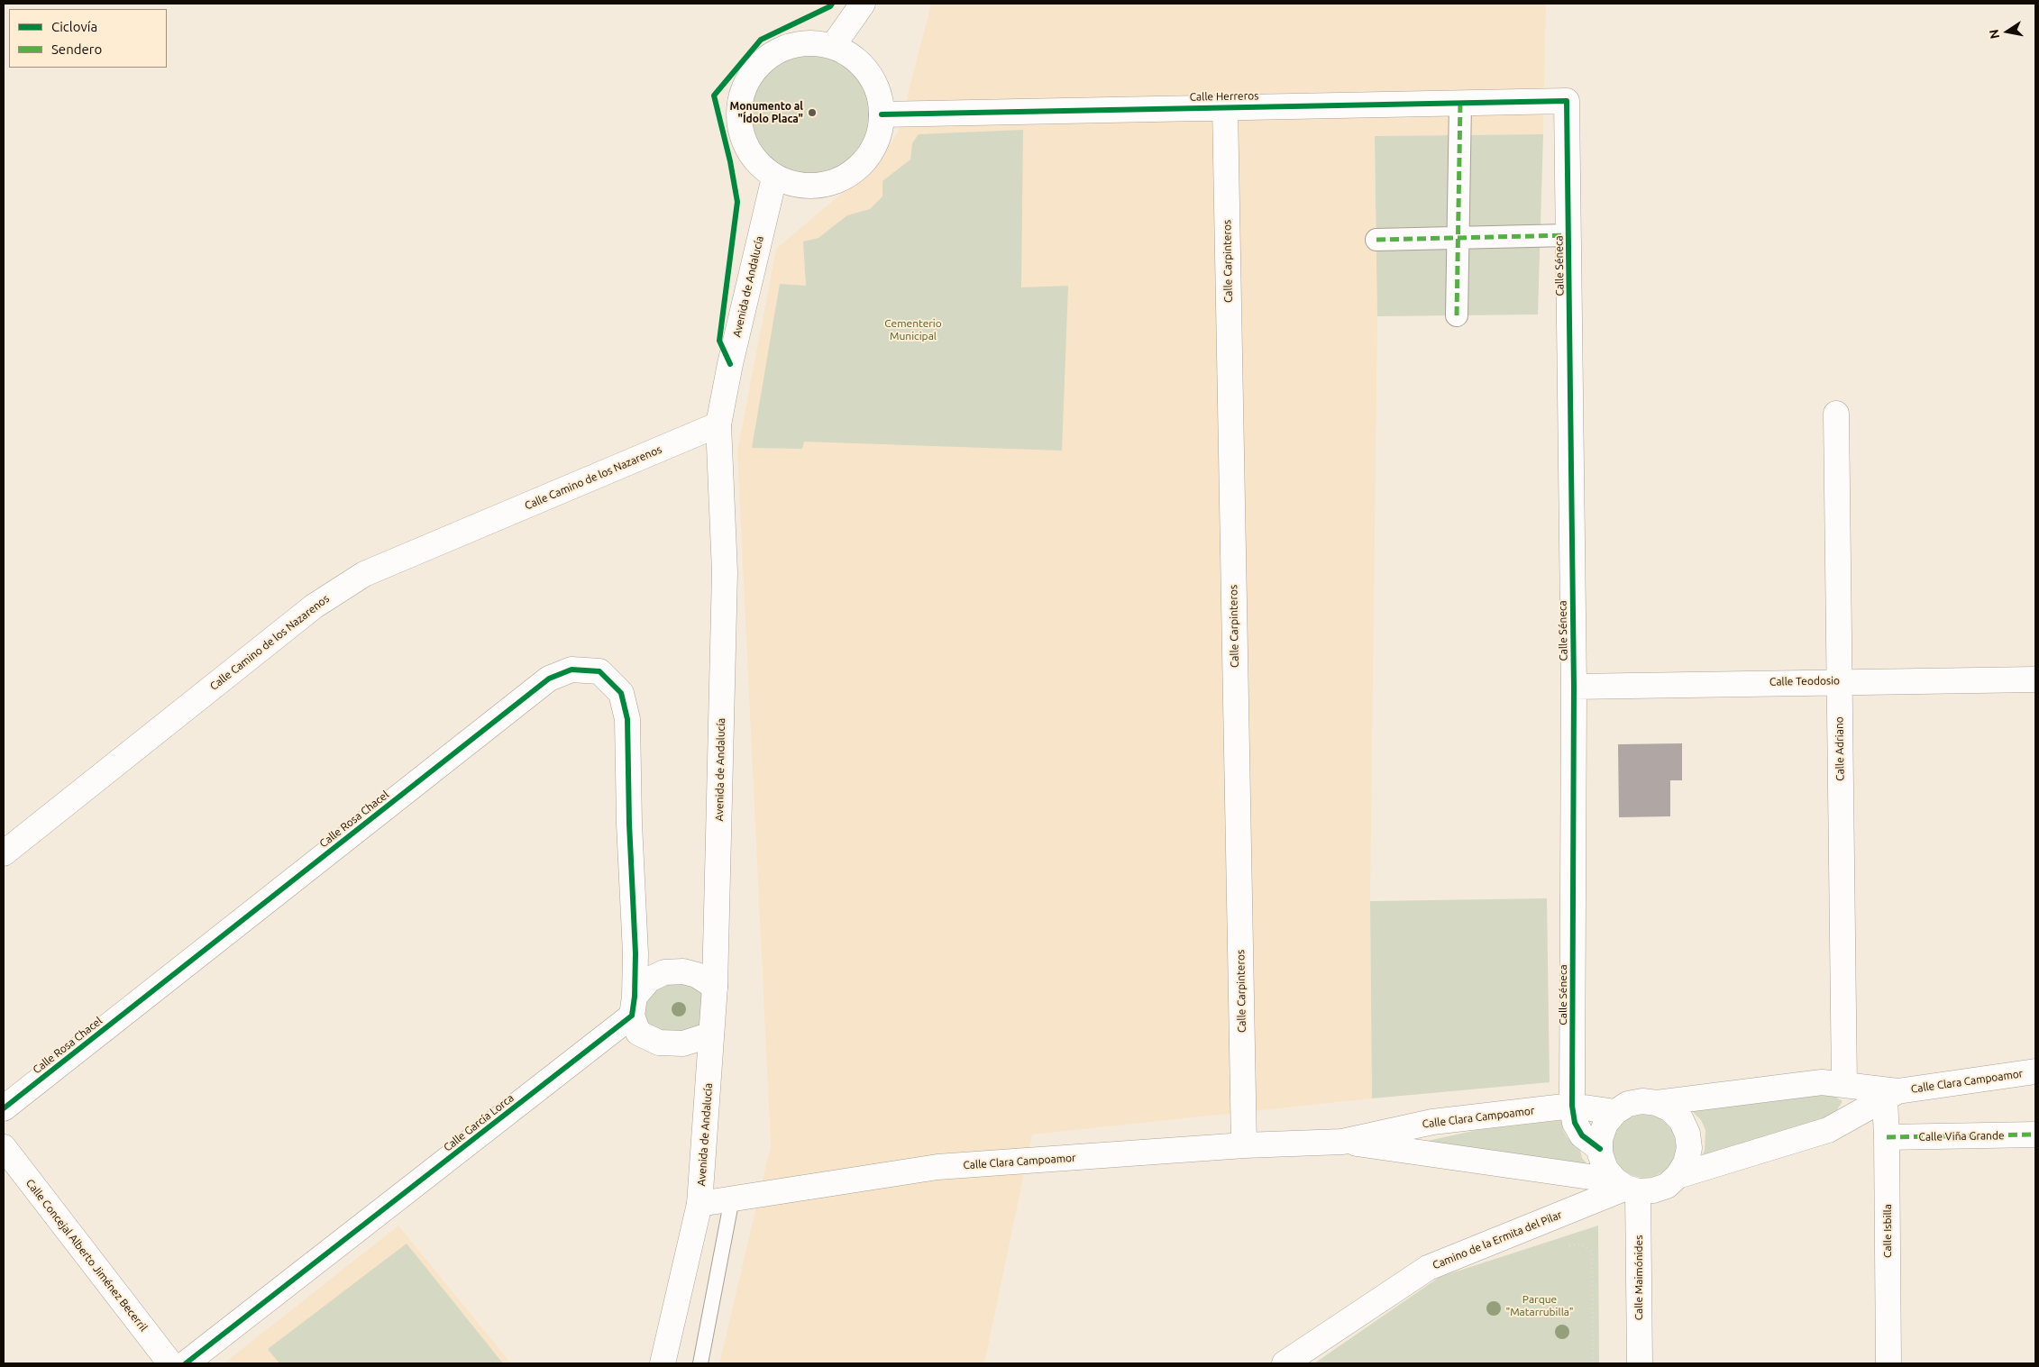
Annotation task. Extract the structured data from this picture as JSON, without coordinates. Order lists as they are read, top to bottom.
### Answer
{
  "streets": {
    "street": [
      "Calle Herreros",
      "Calle Carpinteros",
      "Calle Séneca",
      "Avenida de Andalucía",
      "Calle Camino de los Nazarenos",
      "Calle Teodosio",
      "Calle Adriano",
      "Calle Rosa Chacel",
      "Calle Clara Campoamor",
      "Calle García Lorca",
      "Calle Viña Grande",
      "Calle Isbilla",
      "Camino de la Ermita del Pilar",
      "Calle Concejal Alberto Jiménez Becerril",
      "Calle Maimónides"
    ]
  },
  "crossings": [
    ["Calle Herreros", "Calle Carpinteros"],
    ["Calle Herreros", "Calle Séneca"],
    ["Calle Herreros", "Avenida de Andalucía"],
    ["Calle Carpinteros", "Calle Clara Campoamor"],
    ["Calle Séneca", "Calle Teodosio"],
    ["Calle Séneca", "Calle Clara Campoamor"],
    ["Calle Séneca", "Camino de la Ermita del Pilar"],
    ["Calle Séneca", "Calle Maimónides"],
    ["Avenida de Andalucía", "Calle Camino de los Nazarenos"],
    ["Avenida de Andalucía", "Calle Rosa Chacel"],
    ["Avenida de Andalucía", "Calle Clara Campoamor"],
    ["Avenida de Andalucía", "Calle García Lorca"],
    ["Calle Teodosio", "Calle Adriano"],
    ["Calle Adriano", "Calle Clara Campoamor"],
    ["Calle Rosa Chacel", "Calle García Lorca"],
    ["Calle Clara Campoamor", "Calle Isbilla"],
    ["Calle Clara Campoamor", "Camino de la Ermita del Pilar"],
    ["Calle Clara Campoamor", "Calle Maimónides"],
    ["Calle Viña Grande", "Calle Isbilla"],
    ["Camino de la Ermita del Pilar", "Calle Maimónides"]
  ],
  "parks": ["Cementerio Municipal", "Parque \"Matarrubilla\""],
  "places": ["Monumento al \"Ídolo Placa\""],
  "legend": ["Ciclovía", "Sendero"],
  "north": "left"
}
